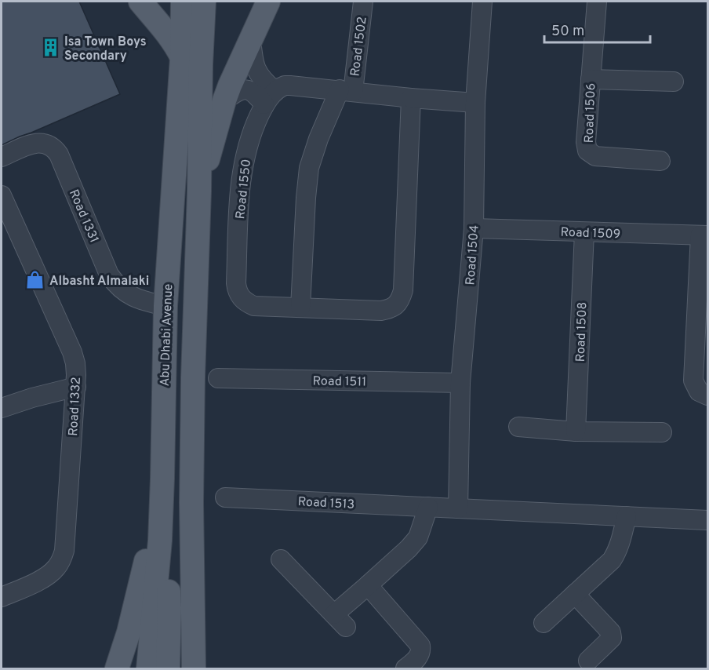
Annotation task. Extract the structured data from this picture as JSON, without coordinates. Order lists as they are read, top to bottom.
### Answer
{
  "streets": {
    "main road": ["Abu Dhabi Avenue"],
    "street": [
      "Road 1502",
      "Road 1506",
      "Road 1550",
      "Road 1331",
      "Road 1509",
      "Road 1504",
      "Road 1508",
      "Road 1511",
      "Road 1332",
      "Road 1513"
    ]
  },
  "crossings": [
    ["Road 1331", "Abu Dhabi Avenue"],
    ["Road 1509", "Road 1504"],
    ["Road 1509", "Road 1508"],
    ["Road 1504", "Road 1511"],
    ["Road 1504", "Road 1513"]
  ],
  "places": {
    "building": ["Isa Town Boys Secondary"],
    "shop": ["Albasht Almalaki"]
  },
  "scale_bar": "50 m"
}
